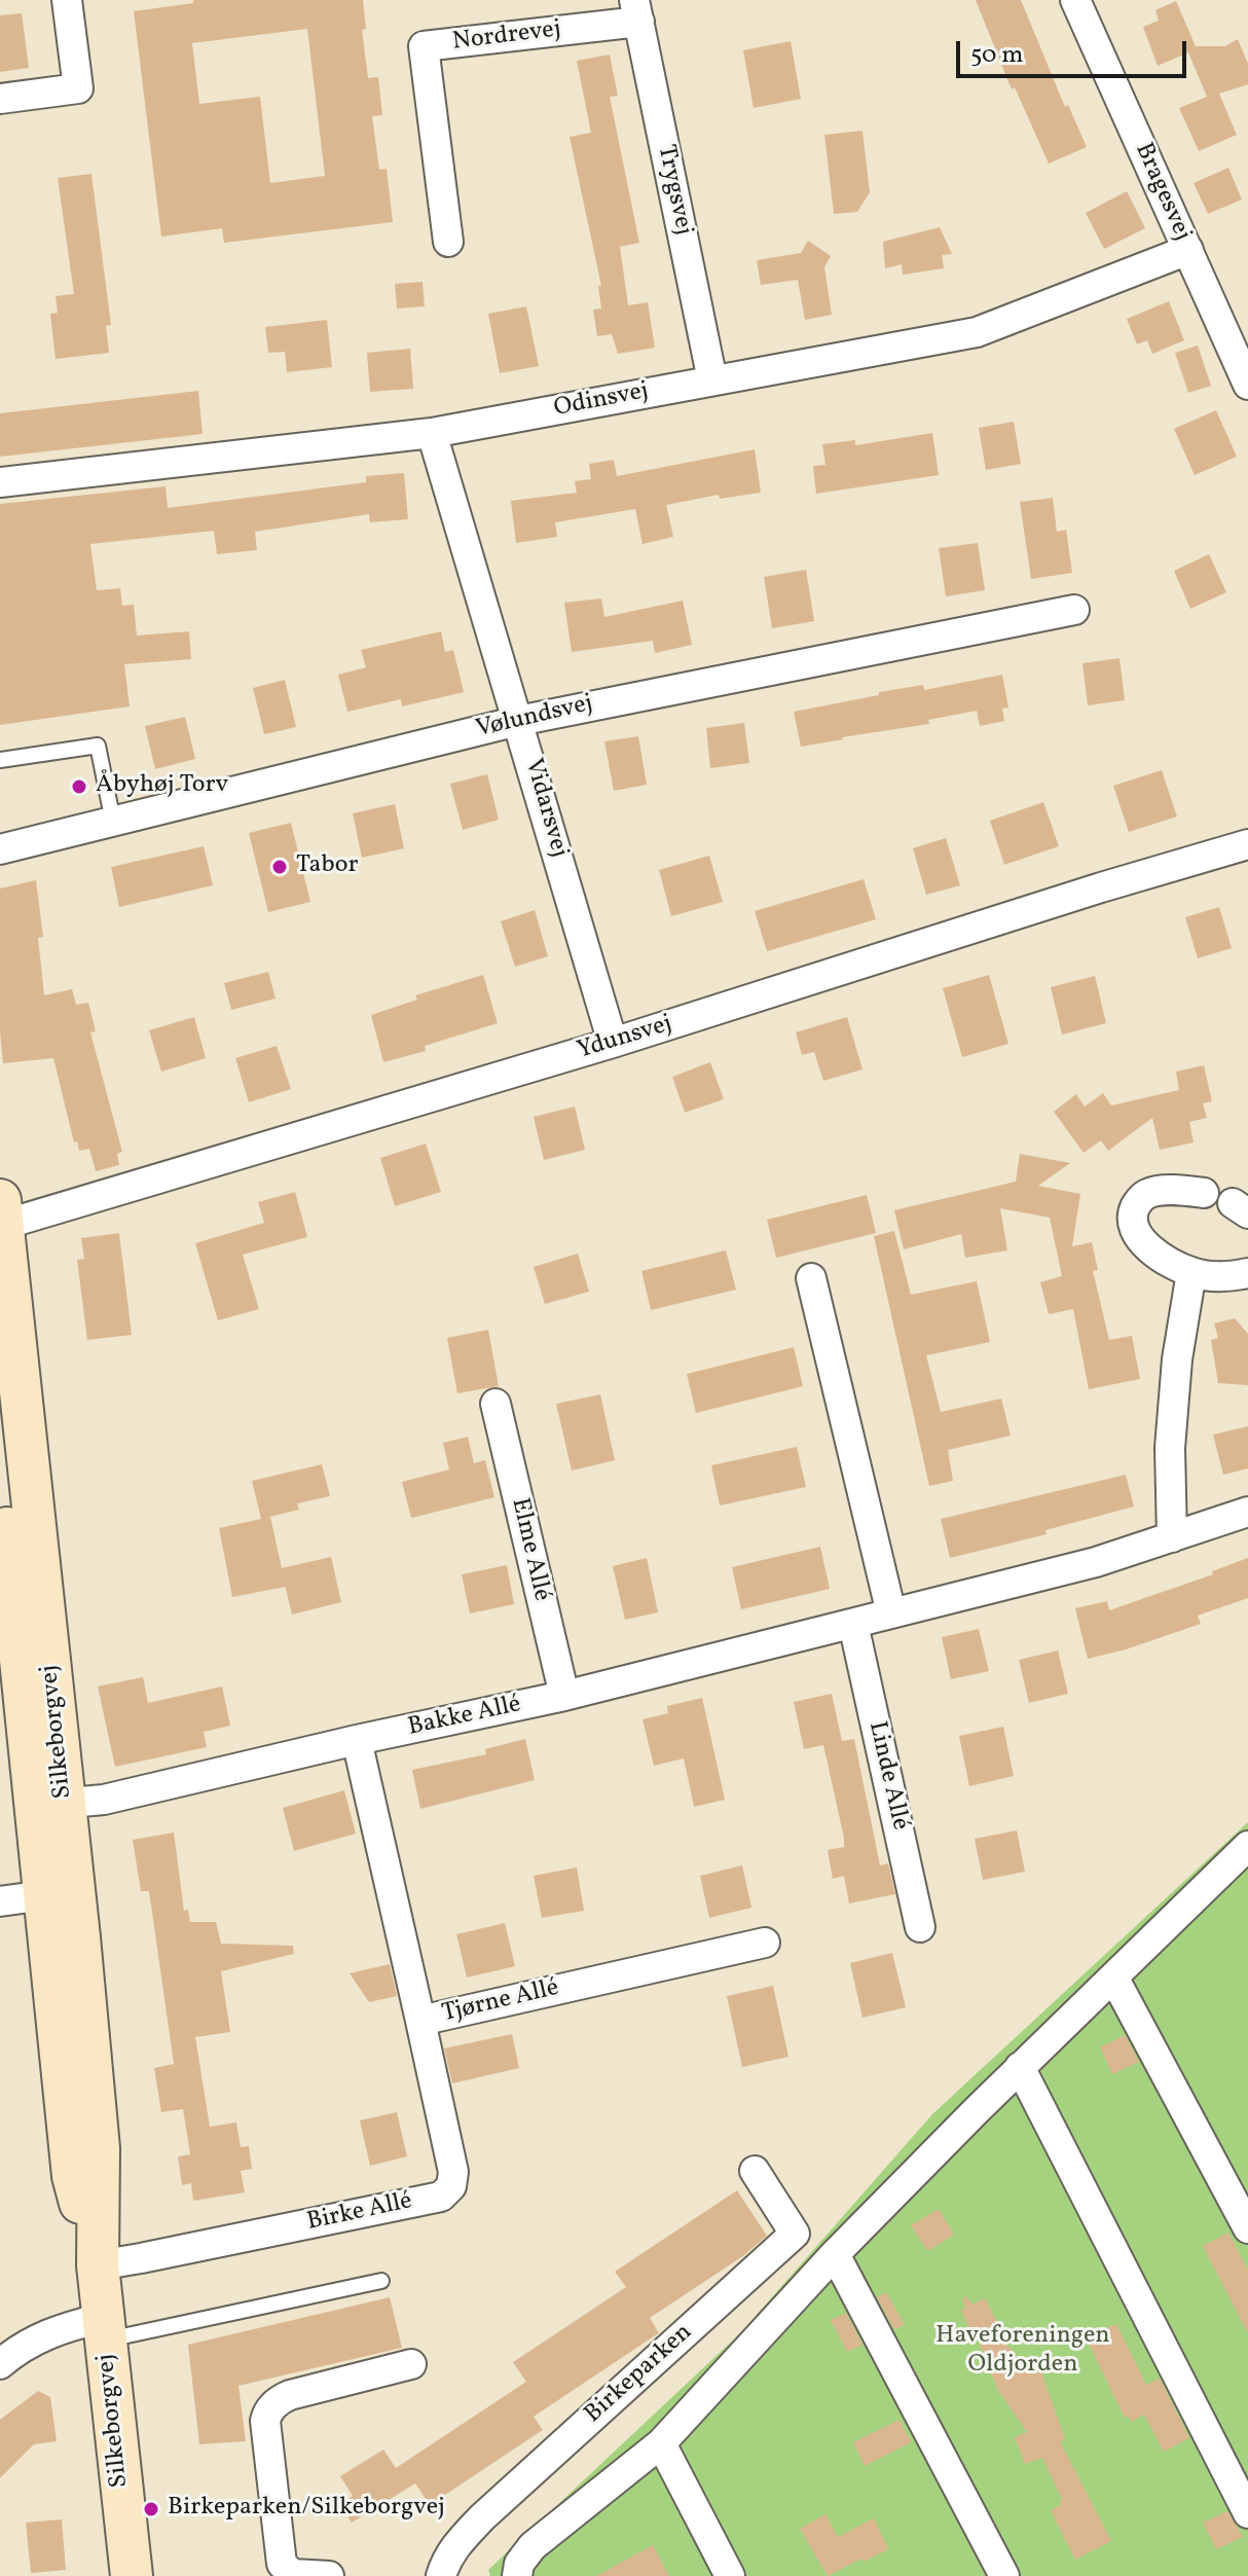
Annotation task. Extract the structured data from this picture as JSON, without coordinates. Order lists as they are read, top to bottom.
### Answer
{
  "streets": {
    "street": [
      "Nordrevej",
      "Trygsvej",
      "Bragesvej",
      "Odinsvej",
      "Vølundsvej",
      "Vidarsvej",
      "Ydunsvej",
      "Elme Allé",
      "Bakke Allé",
      "Silkeborgvej",
      "Linde Allé",
      "Tjørne Allé",
      "Birke Allé",
      "Birkeparken"
    ]
  },
  "crossings": [
    ["Nordrevej", "Trygsvej"],
    ["Trygsvej", "Odinsvej"],
    ["Bragesvej", "Odinsvej"],
    ["Odinsvej", "Vidarsvej"],
    ["Vølundsvej", "Vidarsvej"],
    ["Vidarsvej", "Ydunsvej"],
    ["Ydunsvej", "Silkeborgvej"],
    ["Elme Allé", "Bakke Allé"],
    ["Bakke Allé", "Silkeborgvej"],
    ["Bakke Allé", "Linde Allé"],
    ["Bakke Allé", "Tjørne Allé"],
    ["Silkeborgvej", "Birke Allé"],
    ["Tjørne Allé", "Birke Allé"]
  ],
  "parks": ["Haveforeningen Oldjorden"],
  "places": ["Åbyhøj Torv", "Tabor", "Birkeparken/Silkeborgvej"],
  "scale_bar": "50 m"
}
